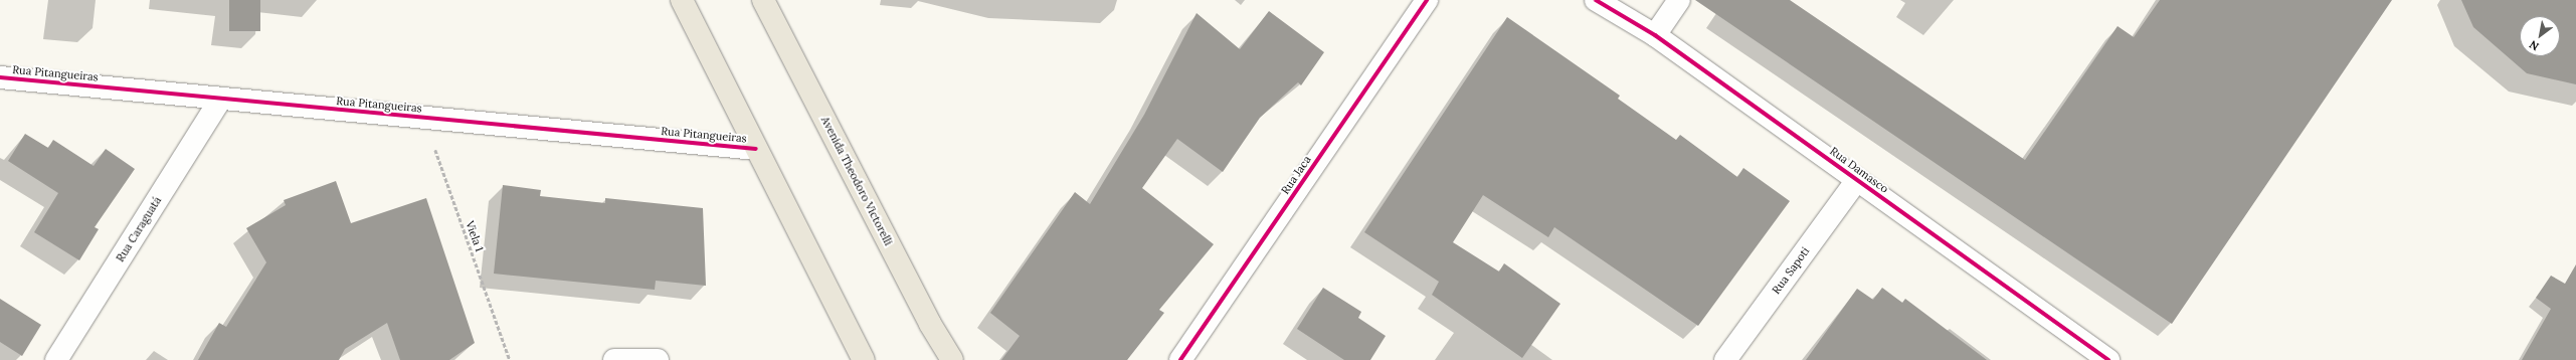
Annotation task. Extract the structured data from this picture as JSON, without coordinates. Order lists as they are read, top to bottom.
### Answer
{
  "streets": {
    "main road": ["Avenida Theodoro Victorelli"],
    "street": [
      "Rua Pitangueiras",
      "Rua Damasco",
      "Rua Jaca",
      "Rua Caraguatá",
      "Rua Sapoti"
    ],
    "path": ["Viela 1"]
  },
  "crossings": [
    ["Rua Pitangueiras", "Rua Caraguatá"],
    ["Rua Pitangueiras", "Viela 1"],
    ["Rua Damasco", "Rua Sapoti"]
  ],
  "north": "bottom left"
}
